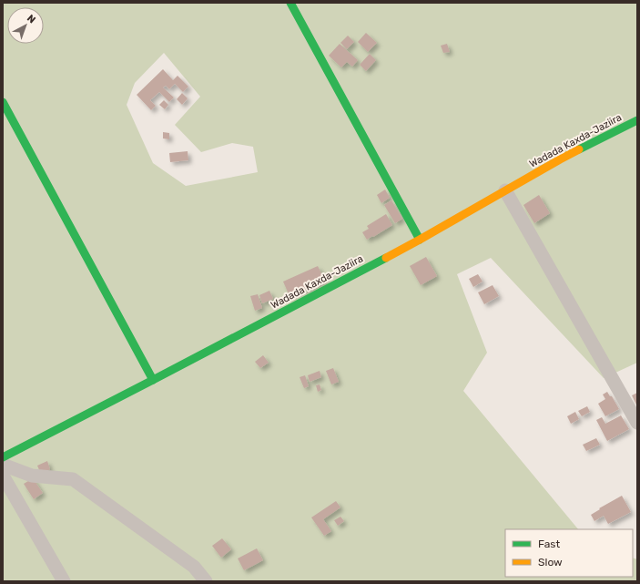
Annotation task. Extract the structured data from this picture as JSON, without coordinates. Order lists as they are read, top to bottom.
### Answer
{
  "streets": {
    "street": ["Wadada Kaxda-Jaziira"]
  },
  "legend": ["Fast", "Slow"],
  "north": "top right"
}
